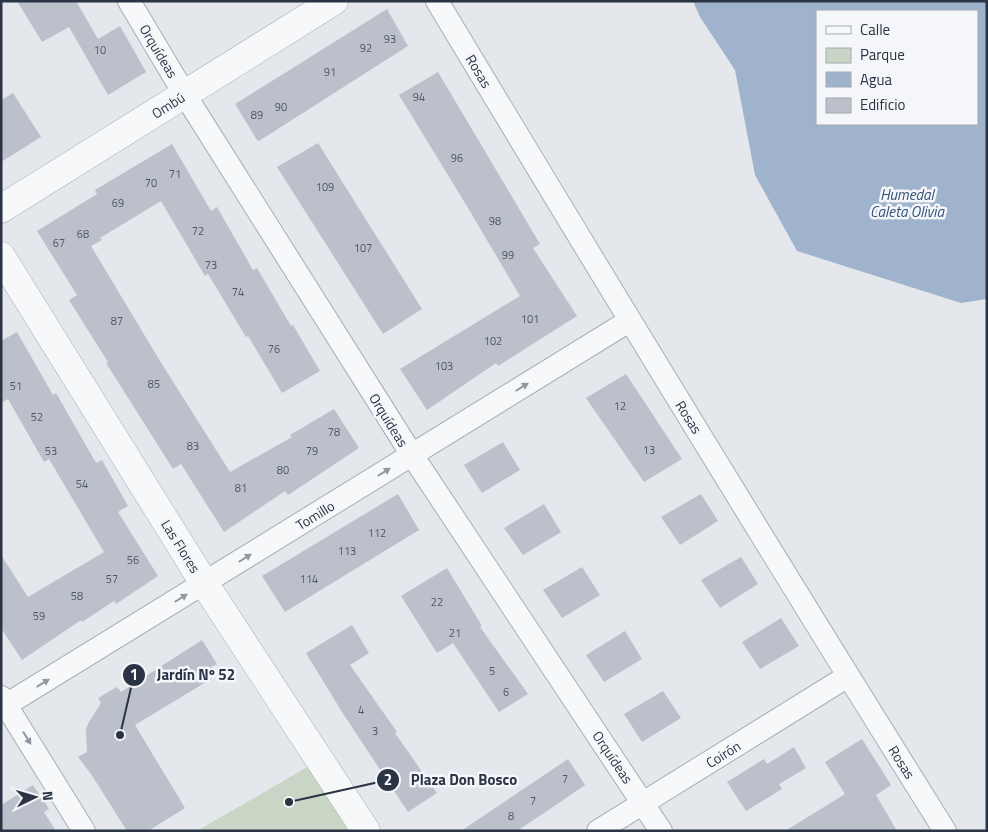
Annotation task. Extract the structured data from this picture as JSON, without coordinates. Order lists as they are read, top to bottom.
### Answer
{
  "streets": {
    "street": [
      "Orquídeas",
      "Rosas",
      "Ombú",
      "Tomillo",
      "Las Flores",
      "Coirón"
    ]
  },
  "crossings": [
    ["Orquídeas", "Ombú"],
    ["Orquídeas", "Tomillo"],
    ["Orquídeas", "Coirón"],
    ["Rosas", "Tomillo"],
    ["Rosas", "Coirón"],
    ["Tomillo", "Las Flores"]
  ],
  "one_way": ["Tomillo"],
  "water": ["Humedal Caleta Olivia"],
  "places": ["Jardín Nº 52", "Plaza Don Bosco"],
  "house_numbers": [
    "93",
    "92",
    "10",
    "91",
    "94",
    "90",
    "89",
    "96",
    "71",
    "70",
    "109",
    "69",
    "98",
    "72",
    "68",
    "67",
    "107",
    "99",
    "73",
    "74",
    "101",
    "87",
    "102",
    "76",
    "103",
    "85",
    "51",
    "12",
    "52",
    "78",
    "83",
    "13",
    "53",
    "79",
    "80",
    "54",
    "81",
    "112",
    "113",
    "56",
    "57",
    "114",
    "58",
    "22",
    "59",
    "21",
    "5",
    "6",
    "4",
    "3",
    "7",
    "7",
    "8"
  ],
  "legend": [
    "Calle",
    "Parque",
    "Agua",
    "Edificio"
  ],
  "north": "right"
}
